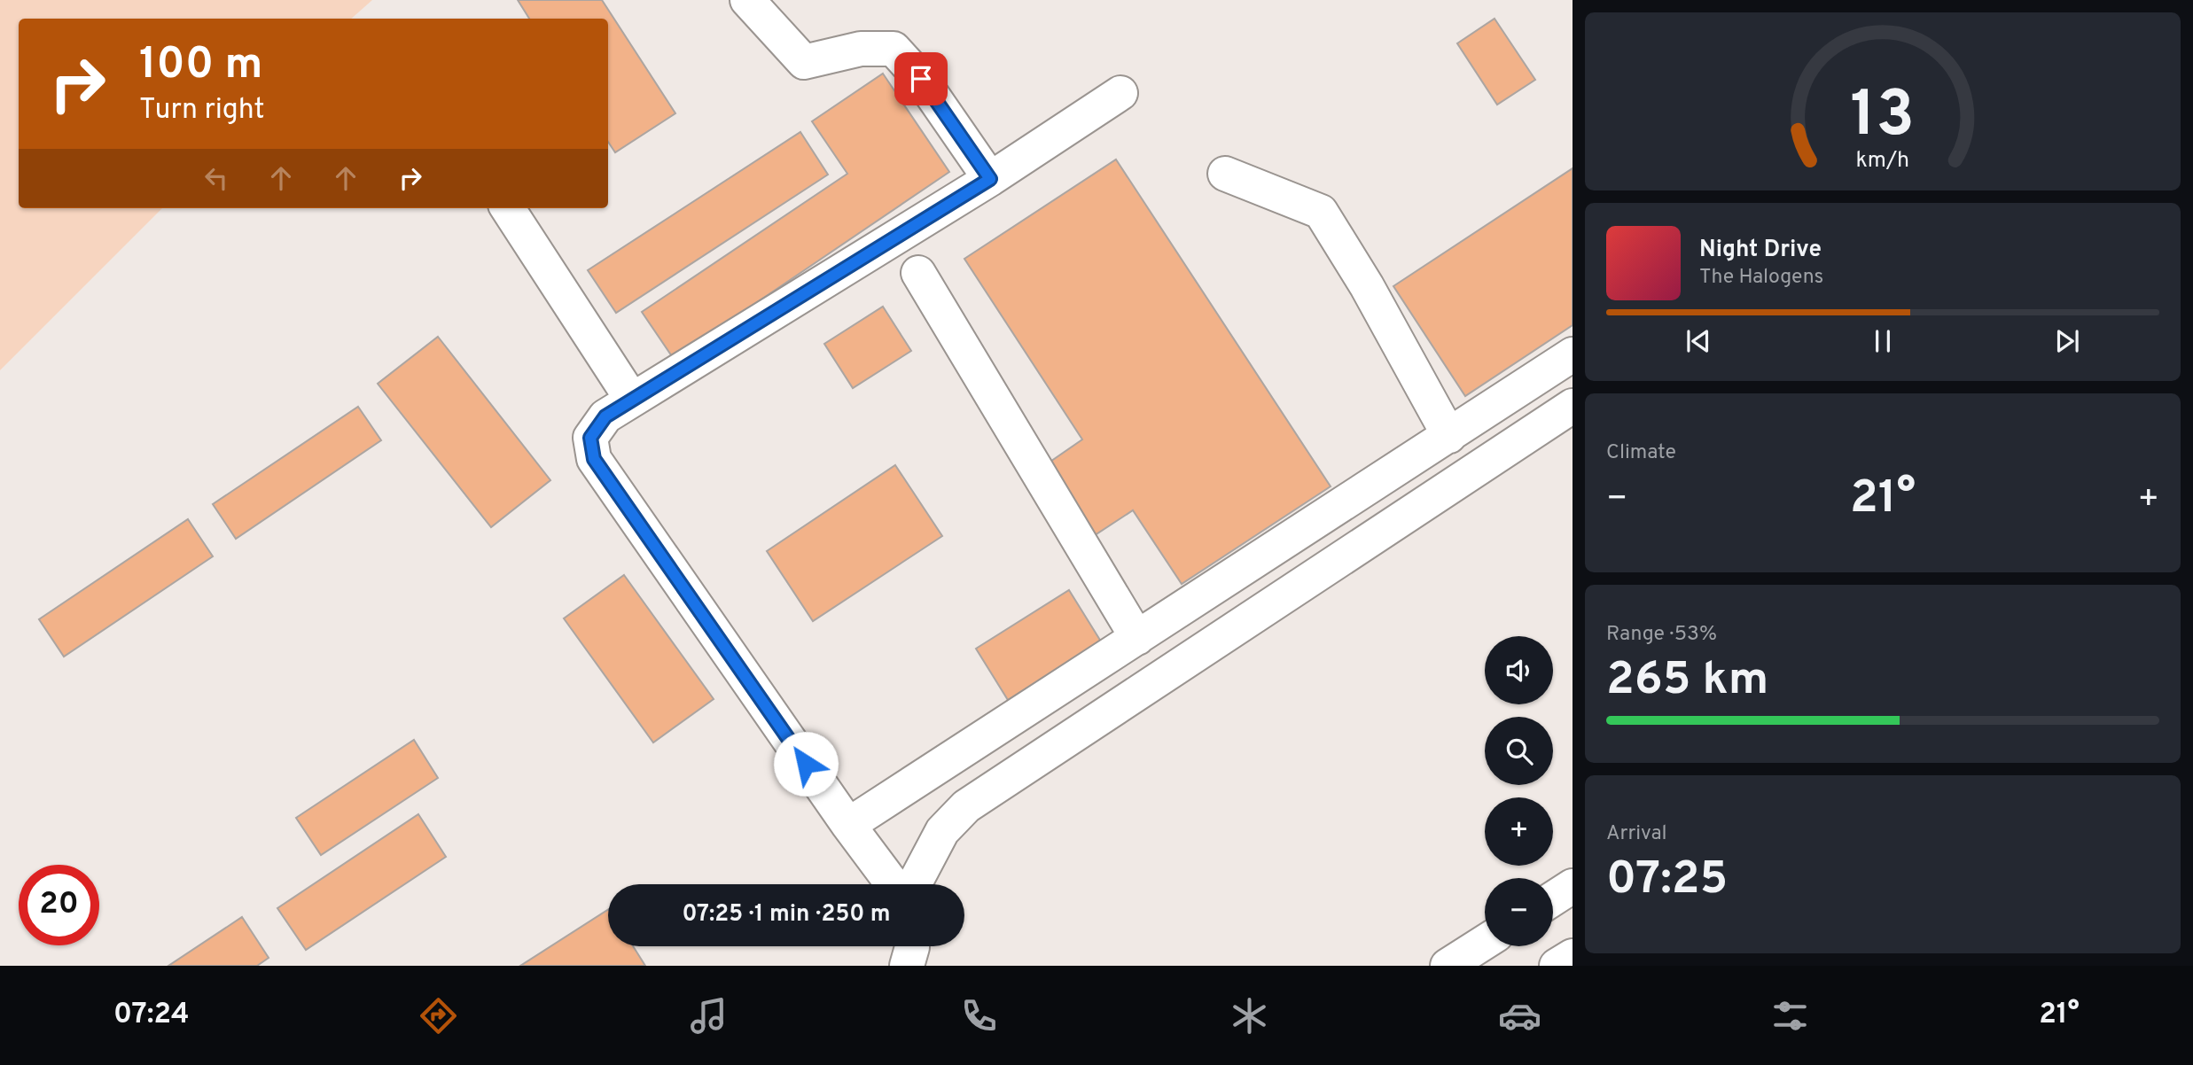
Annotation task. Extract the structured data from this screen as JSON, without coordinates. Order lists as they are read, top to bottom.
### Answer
{
  "page": {
    "turn": ["100 m", "Turn right"],
    "song": ["Night Drive", "The Halogens"],
    "tile": [
      "Climate",
      ["Range · 53%", "265 km"],
      ["Arrival", "07:25"]
    ],
    "heat": ["−", "21°", "+"],
    "map_buttons": ["+", "−"],
    "limit": "20",
    "trip": "07:25 · 1 min · 250 m",
    "tabs": ["07:24", "21°"],
    "gauge": ["13", "km/h"]
  }
}
